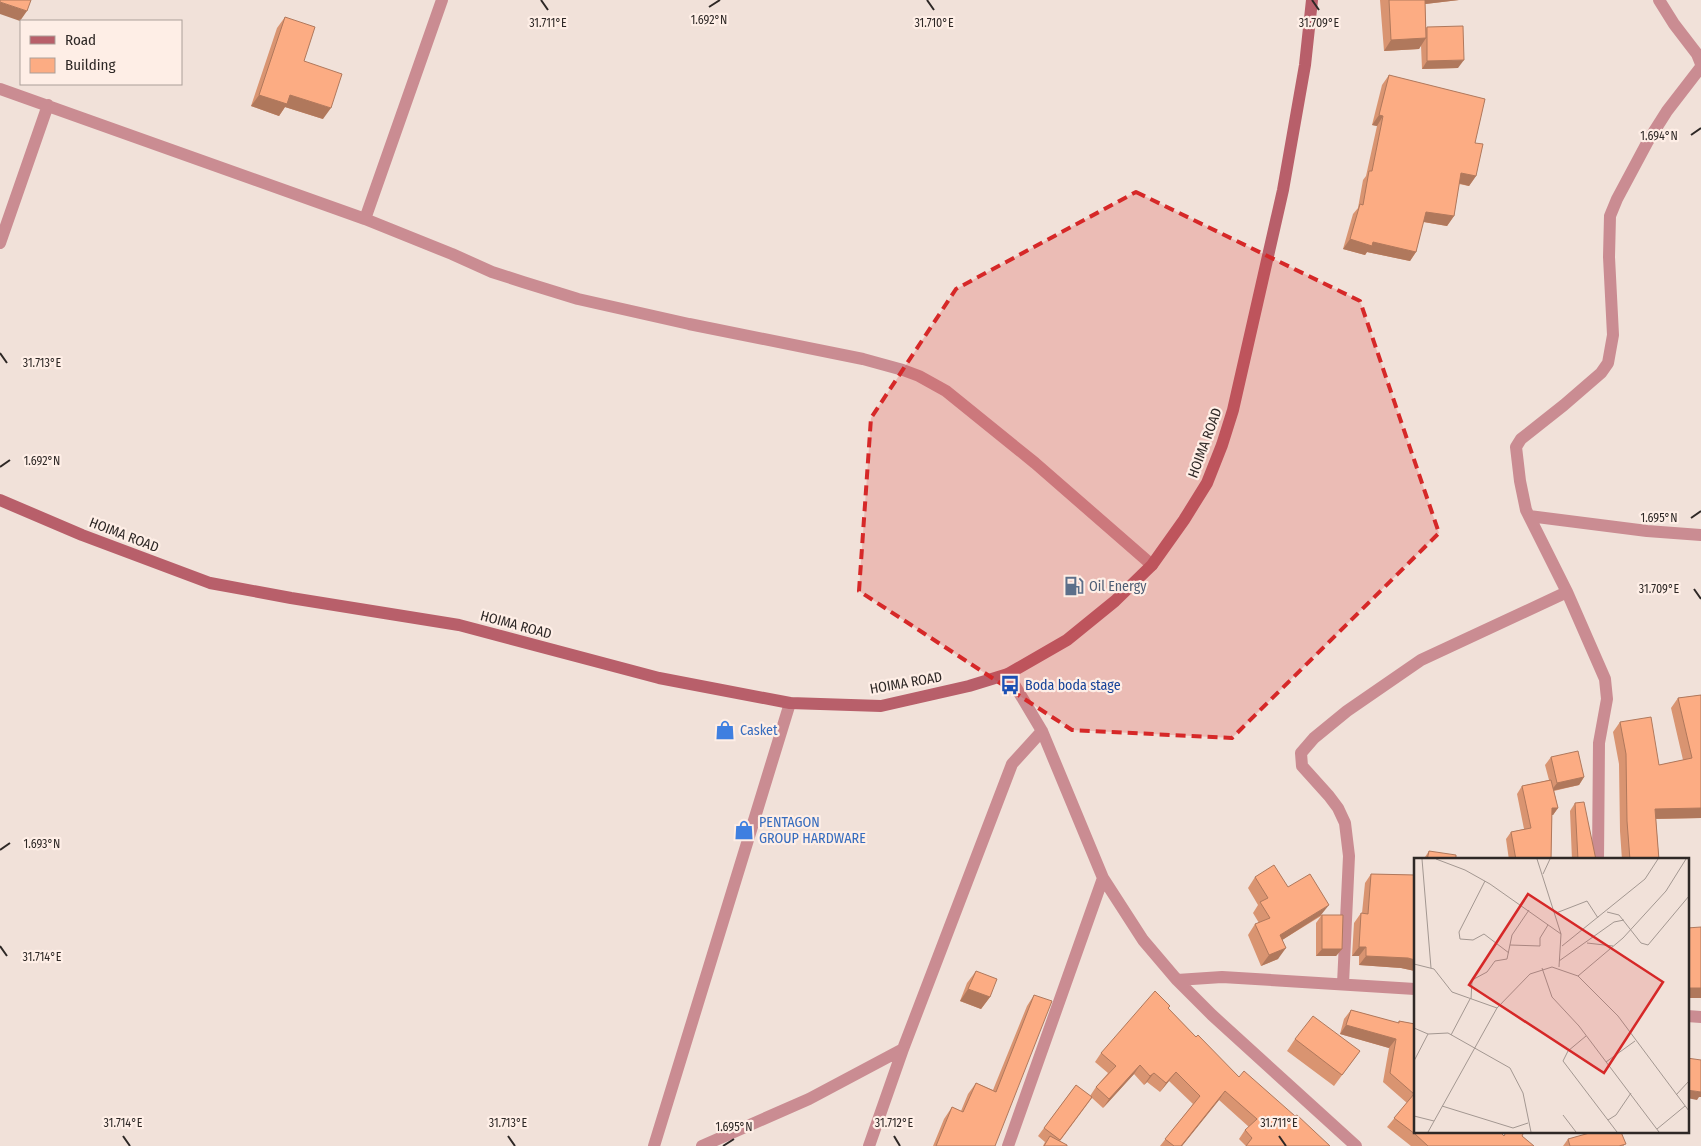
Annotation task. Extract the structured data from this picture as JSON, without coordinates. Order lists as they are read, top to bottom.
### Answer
{
  "streets": {
    "main road": ["HOIMA ROAD"]
  },
  "places": {
    "fuel station": ["Oil Energy"],
    "bus stop": ["Boda boda stage"],
    "shop": ["Casket", "PENTAGON GROUP HARDWARE"]
  },
  "legend": ["Road", "Building"],
  "coordinates": [
    "1.692°N",
    "31.711°E",
    "31.710°E",
    "31.709°E",
    "1.694°N",
    "31.713°E",
    "1.695°N",
    "1.693°N",
    "31.714°E",
    "31.712°E"
  ]
}
